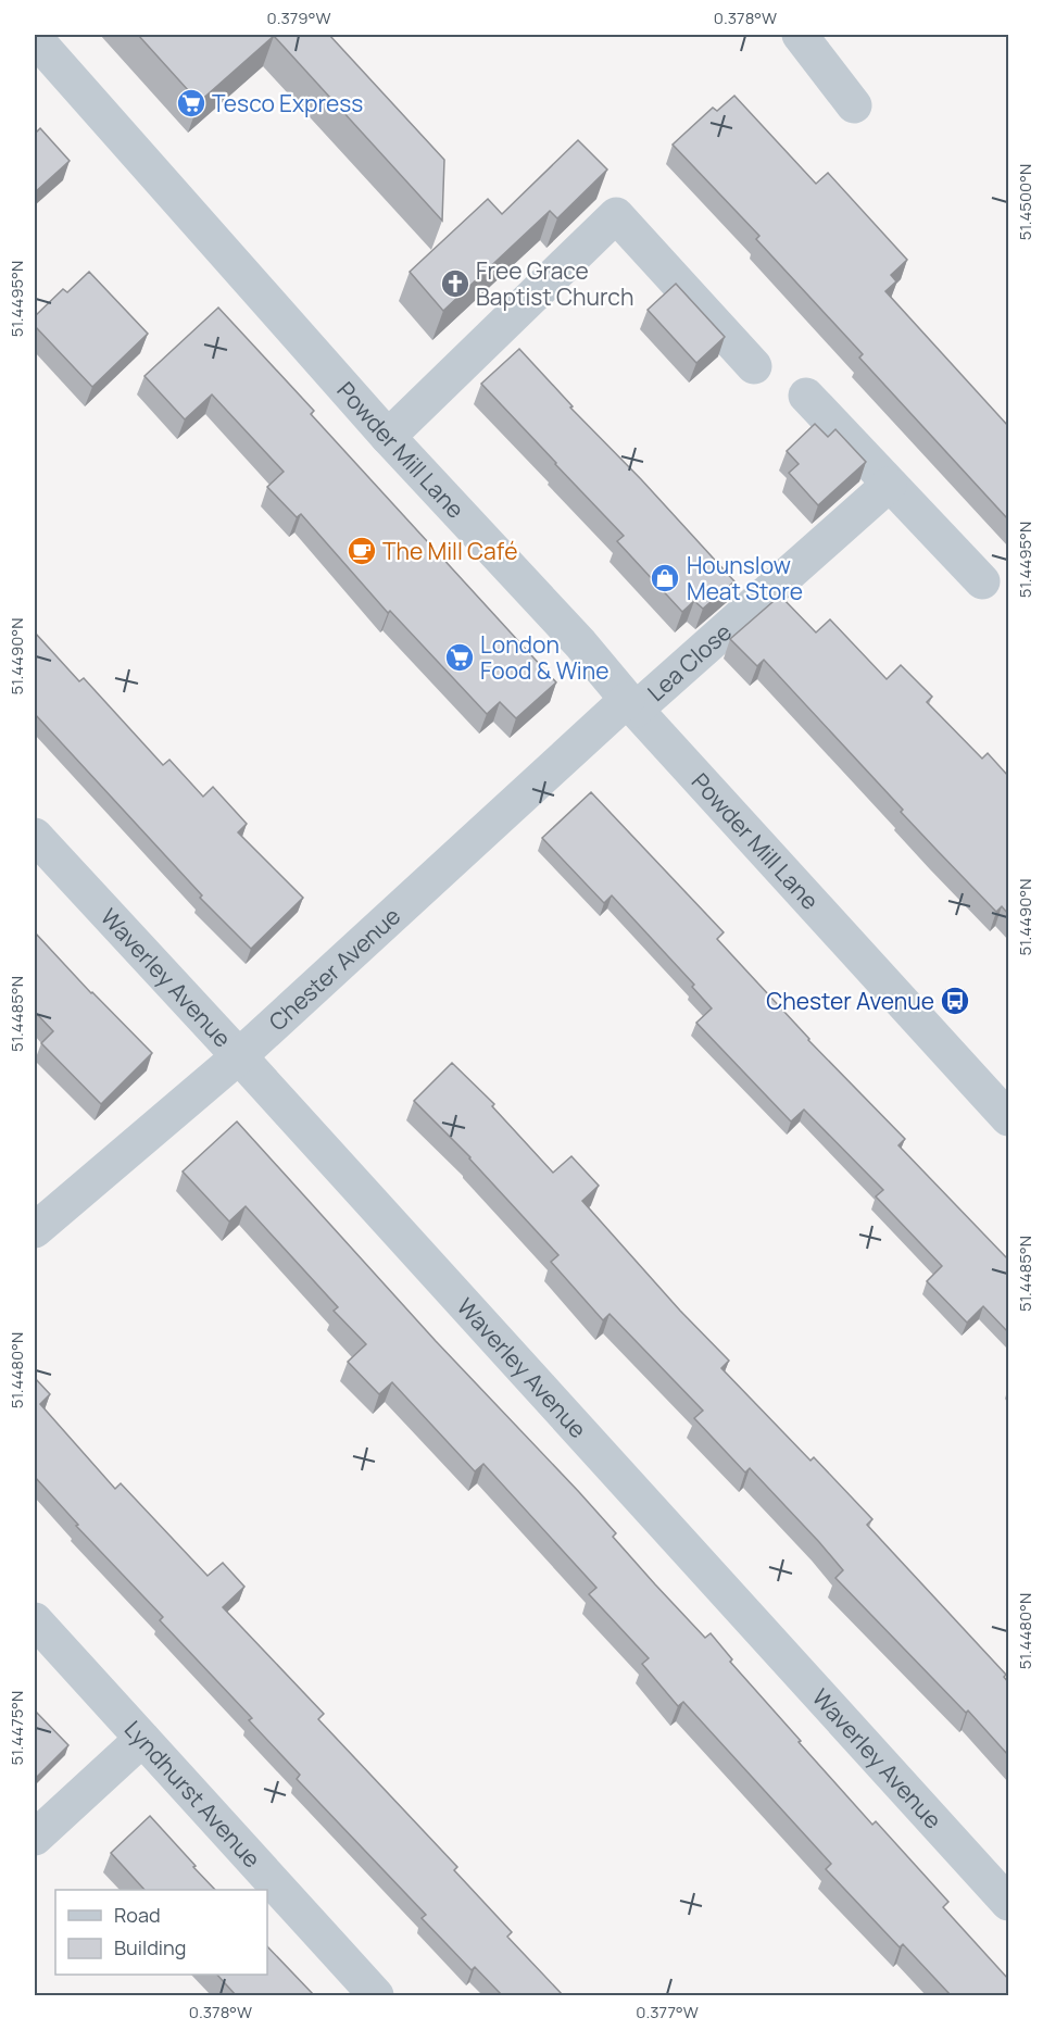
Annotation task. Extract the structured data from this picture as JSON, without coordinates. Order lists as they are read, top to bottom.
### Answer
{
  "streets": {
    "street": [
      "Powder Mill Lane",
      "Lea Close",
      "Chester Avenue",
      "Waverley Avenue",
      "Lyndhurst Avenue"
    ]
  },
  "crossings": [
    ["Powder Mill Lane", "Lea Close"],
    ["Powder Mill Lane", "Chester Avenue"],
    ["Lea Close", "Chester Avenue"],
    ["Chester Avenue", "Waverley Avenue"]
  ],
  "places": {
    "supermarket": ["Tesco Express", "London Food & Wine"],
    "church": ["Free Grace Baptist Church"],
    "cafe": ["The Mill Café"],
    "shop": ["Hounslow Meat Store"],
    "bus stop": ["Chester Avenue"]
  },
  "legend": ["Road", "Building"],
  "coordinates": [
    "0.379°W",
    "0.378°W",
    "51.4500°N",
    "51.4495°N",
    "51.4490°N",
    "51.4485°N",
    "51.4480°N",
    "51.4475°N",
    "0.377°W"
  ]
}
